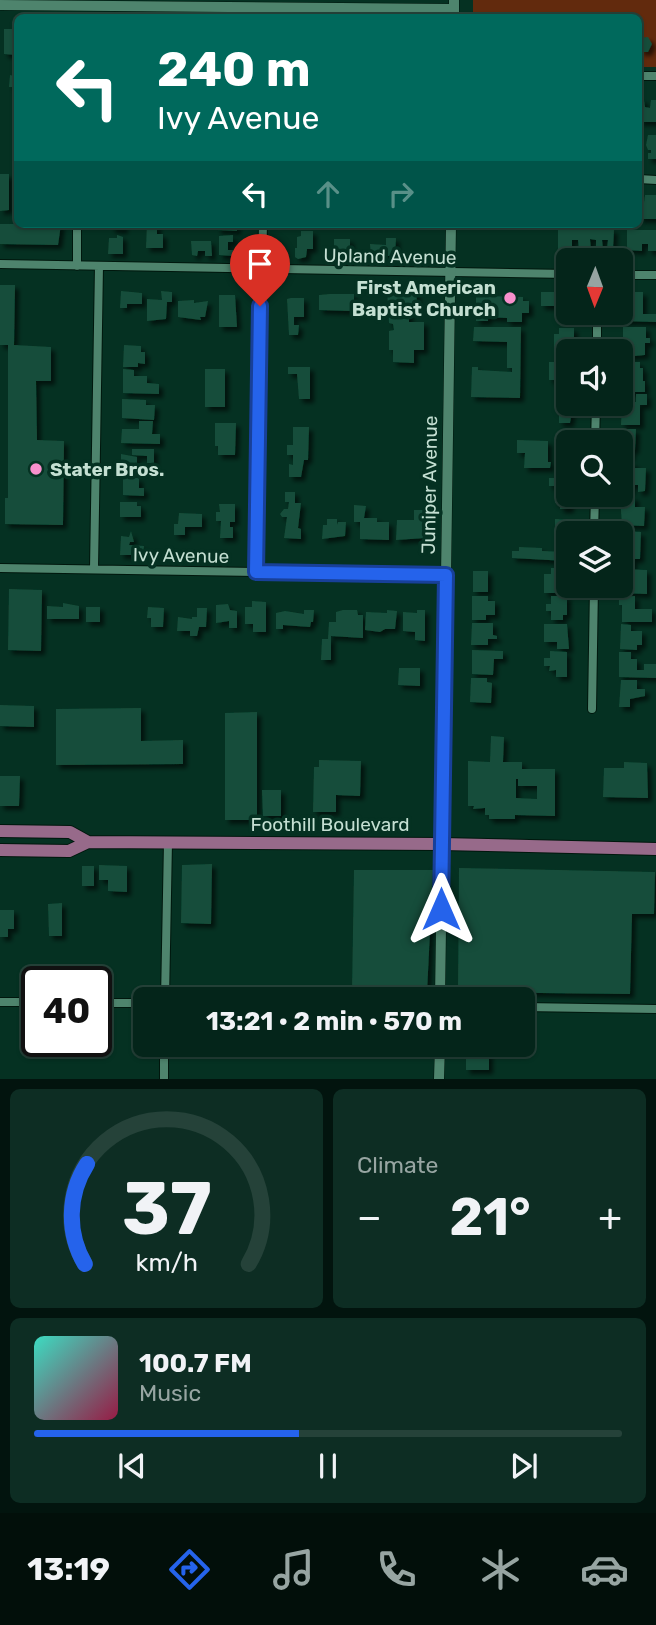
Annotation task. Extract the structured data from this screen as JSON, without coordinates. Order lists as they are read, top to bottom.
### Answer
{
  "streets": {
    "main road": ["Foothill Boulevard"],
    "street": ["Upland Avenue", "Juniper Avenue", "Ivy Avenue"]
  },
  "crossings": [
    ["Upland Avenue", "Juniper Avenue"],
    ["Juniper Avenue", "Ivy Avenue"],
    ["Juniper Avenue", "Foothill Boulevard"]
  ],
  "places": ["First American Baptist Church", "Stater Bros."],
  "north": "bottom",
  "page": {
    "turn": ["240 m", "Ivy Avenue"],
    "limit": "40",
    "trip": "13:21 · 2 min · 570 m",
    "tile": "Climate",
    "heat": ["−", "21°", "+"],
    "song": ["100.7 FM", "Music"],
    "tabs": "13:19",
    "gauge": ["37", "km/h"]
  }
}
